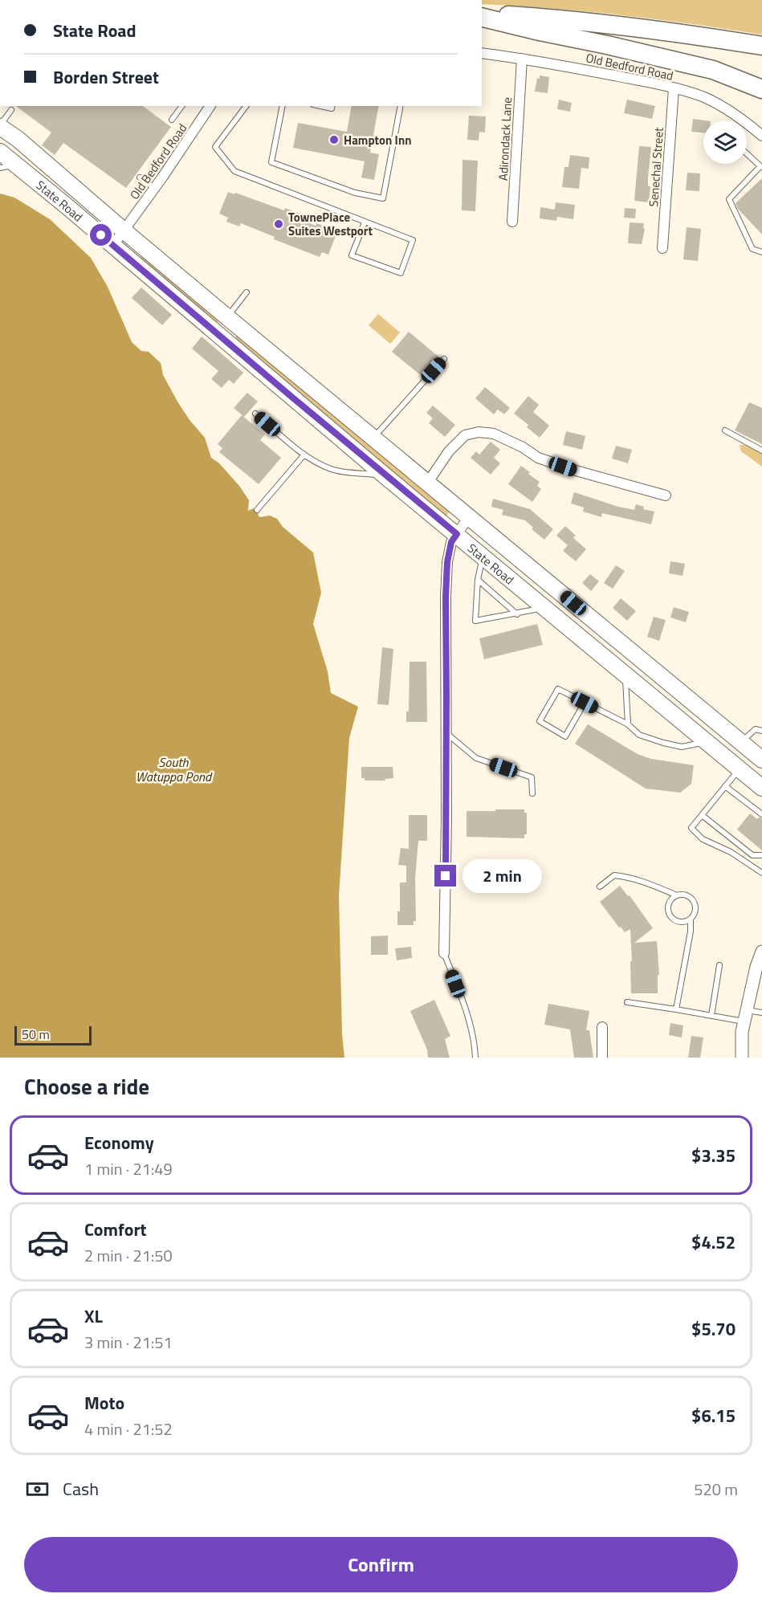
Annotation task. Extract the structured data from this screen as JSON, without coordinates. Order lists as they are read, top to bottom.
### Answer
{
  "streets": {
    "main road": ["State Road"],
    "street": ["Old Bedford Road", "Adirondack Lane", "Senechal Street"]
  },
  "crossings": [
    ["Old Bedford Road", "Adirondack Lane"],
    ["Old Bedford Road", "Senechal Street"],
    ["Old Bedford Road", "State Road"]
  ],
  "water": ["South Watuppa Pond"],
  "places": ["Hampton Inn", "TownePlace Suites Westport"],
  "scale_bar": "50 m",
  "page": {
    "banner": ["State Road", "Borden Street"],
    "bubble": "2 min",
    "scale": "50 m",
    "heading": "Choose a ride",
    "list": [
      {
        "name": "Economy",
        "note": "1 min · 21:49",
        "value": "$3.35"
      },
      {
        "name": "Comfort",
        "note": "2 min · 21:50",
        "value": "$4.52"
      },
      {
        "name": "XL",
        "note": "3 min · 21:51",
        "value": "$5.70"
      },
      {
        "name": "Moto",
        "note": "4 min · 21:52",
        "value": "$6.15"
      }
    ],
    "pay": ["Cash", "520 m"],
    "buttons": "Confirm"
  }
}
